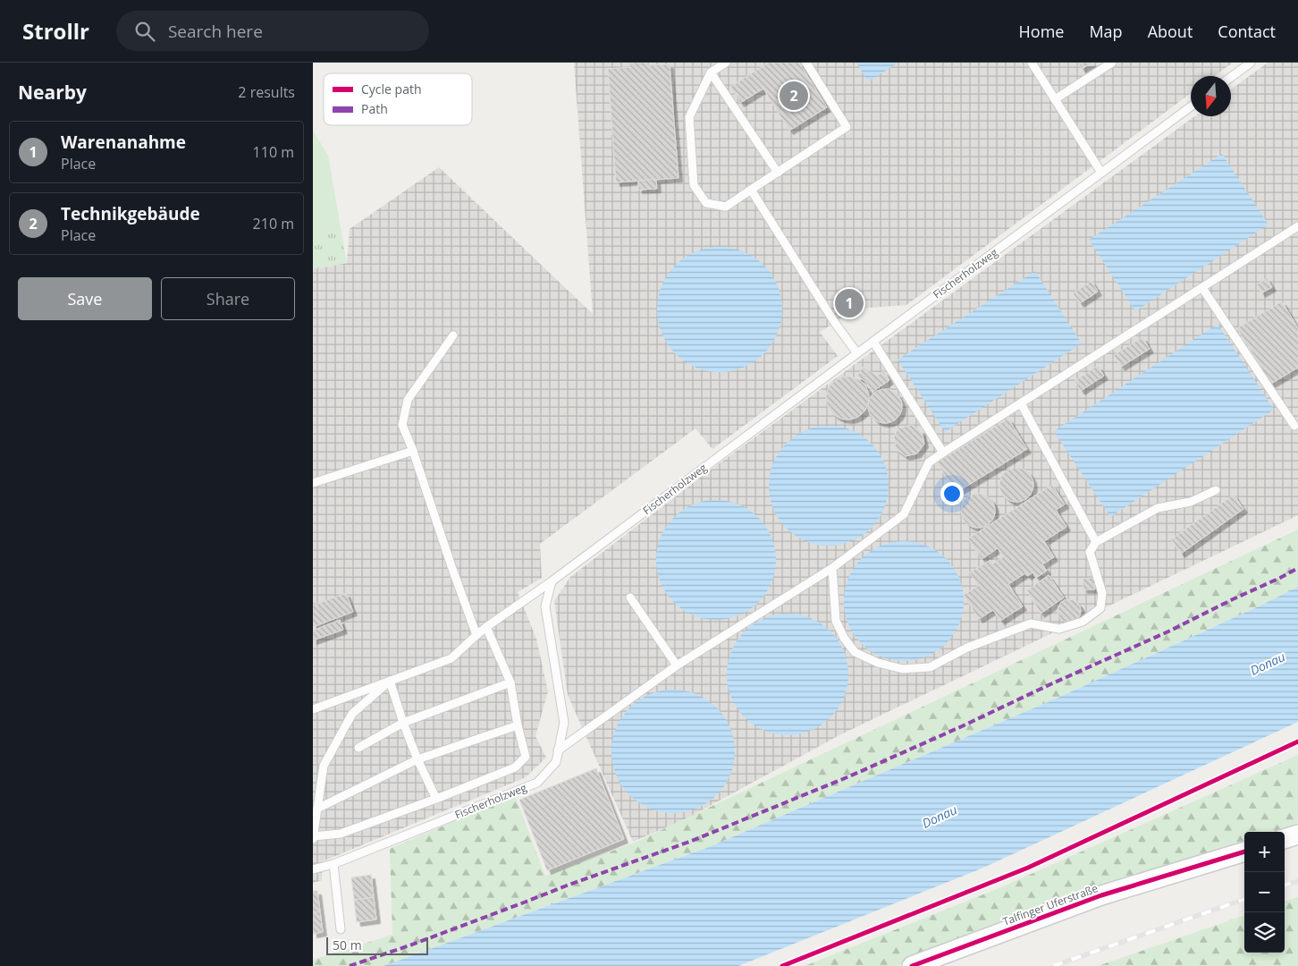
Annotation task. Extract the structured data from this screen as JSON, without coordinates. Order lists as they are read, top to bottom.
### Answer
{
  "streets": {
    "street": ["Talfinger Uferstraße"],
    "lane": ["Fischerholzweg"]
  },
  "water": ["Donau"],
  "legend": ["Cycle path", "Path"],
  "scale_bar": "50 m",
  "north": "bottom",
  "page": {
    "header": "Strollr",
    "search": "Search here",
    "nav": [
      "Home",
      "Map",
      "About",
      "Contact"
    ],
    "heading": ["Nearby", "2 results"],
    "pins": ["2", "1"],
    "list": [
      {
        "mark": "1",
        "name": "Warenanahme",
        "note": "Place",
        "value": "110 m"
      },
      {
        "mark": "2",
        "name": "Technikgebäude",
        "note": "Place",
        "value": "210 m"
      }
    ],
    "buttons": ["Save", "Share"],
    "map_buttons": ["+", "−"],
    "scale": "50 m"
  }
}
